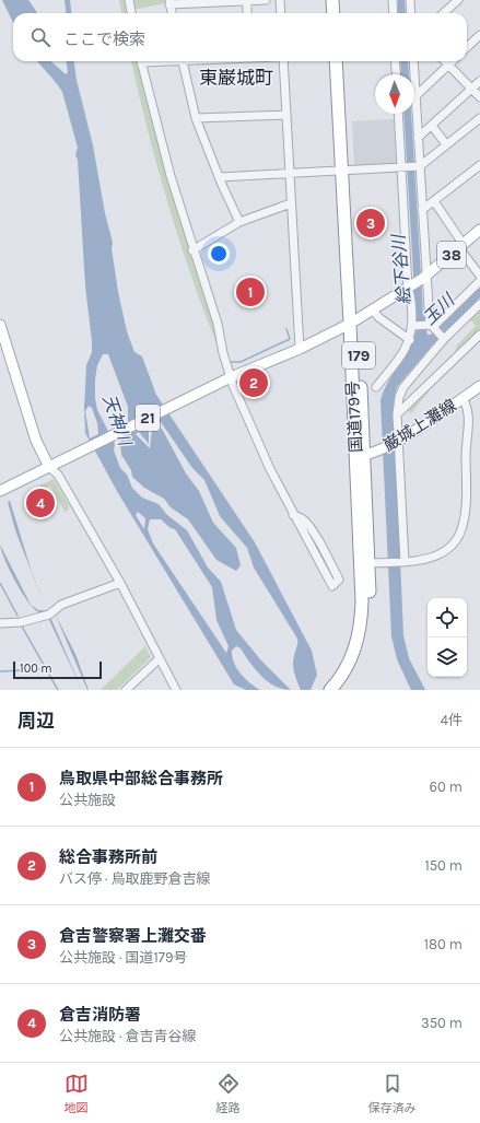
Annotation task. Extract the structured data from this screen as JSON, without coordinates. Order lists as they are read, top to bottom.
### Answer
{
  "streets": {
    "highway": ["179", "国道179号"],
    "main road": ["38", "21", "巌城上灘線"]
  },
  "crossings": [
    ["38", "国道179号"],
    ["38", "21"],
    ["国道179号", "21"],
    ["国道179号", "巌城上灘線"]
  ],
  "districts": ["東巌城町"],
  "water": ["絵下谷川", "玉川", "天神川"],
  "scale_bar": "100 m",
  "north": "bottom",
  "page": {
    "search": "ここで検索",
    "pins": [
      "3",
      "1",
      "2",
      "4"
    ],
    "scale": "100 m",
    "heading": ["周辺", "4件"],
    "list": [
      {
        "mark": "1",
        "name": "鳥取県中部総合事務所",
        "note": "公共施設",
        "value": "60 m"
      },
      {
        "mark": "2",
        "name": "総合事務所前",
        "note": "バス停 · 鳥取鹿野倉吉線",
        "value": "150 m"
      },
      {
        "mark": "3",
        "name": "倉吉警察署上灘交番",
        "note": "公共施設 · 国道179号",
        "value": "180 m"
      },
      {
        "mark": "4",
        "name": "倉吉消防署",
        "note": "公共施設 · 倉吉青谷線",
        "value": "350 m"
      }
    ],
    "nav": ["地図", "経路", "保存済み"]
  }
}
